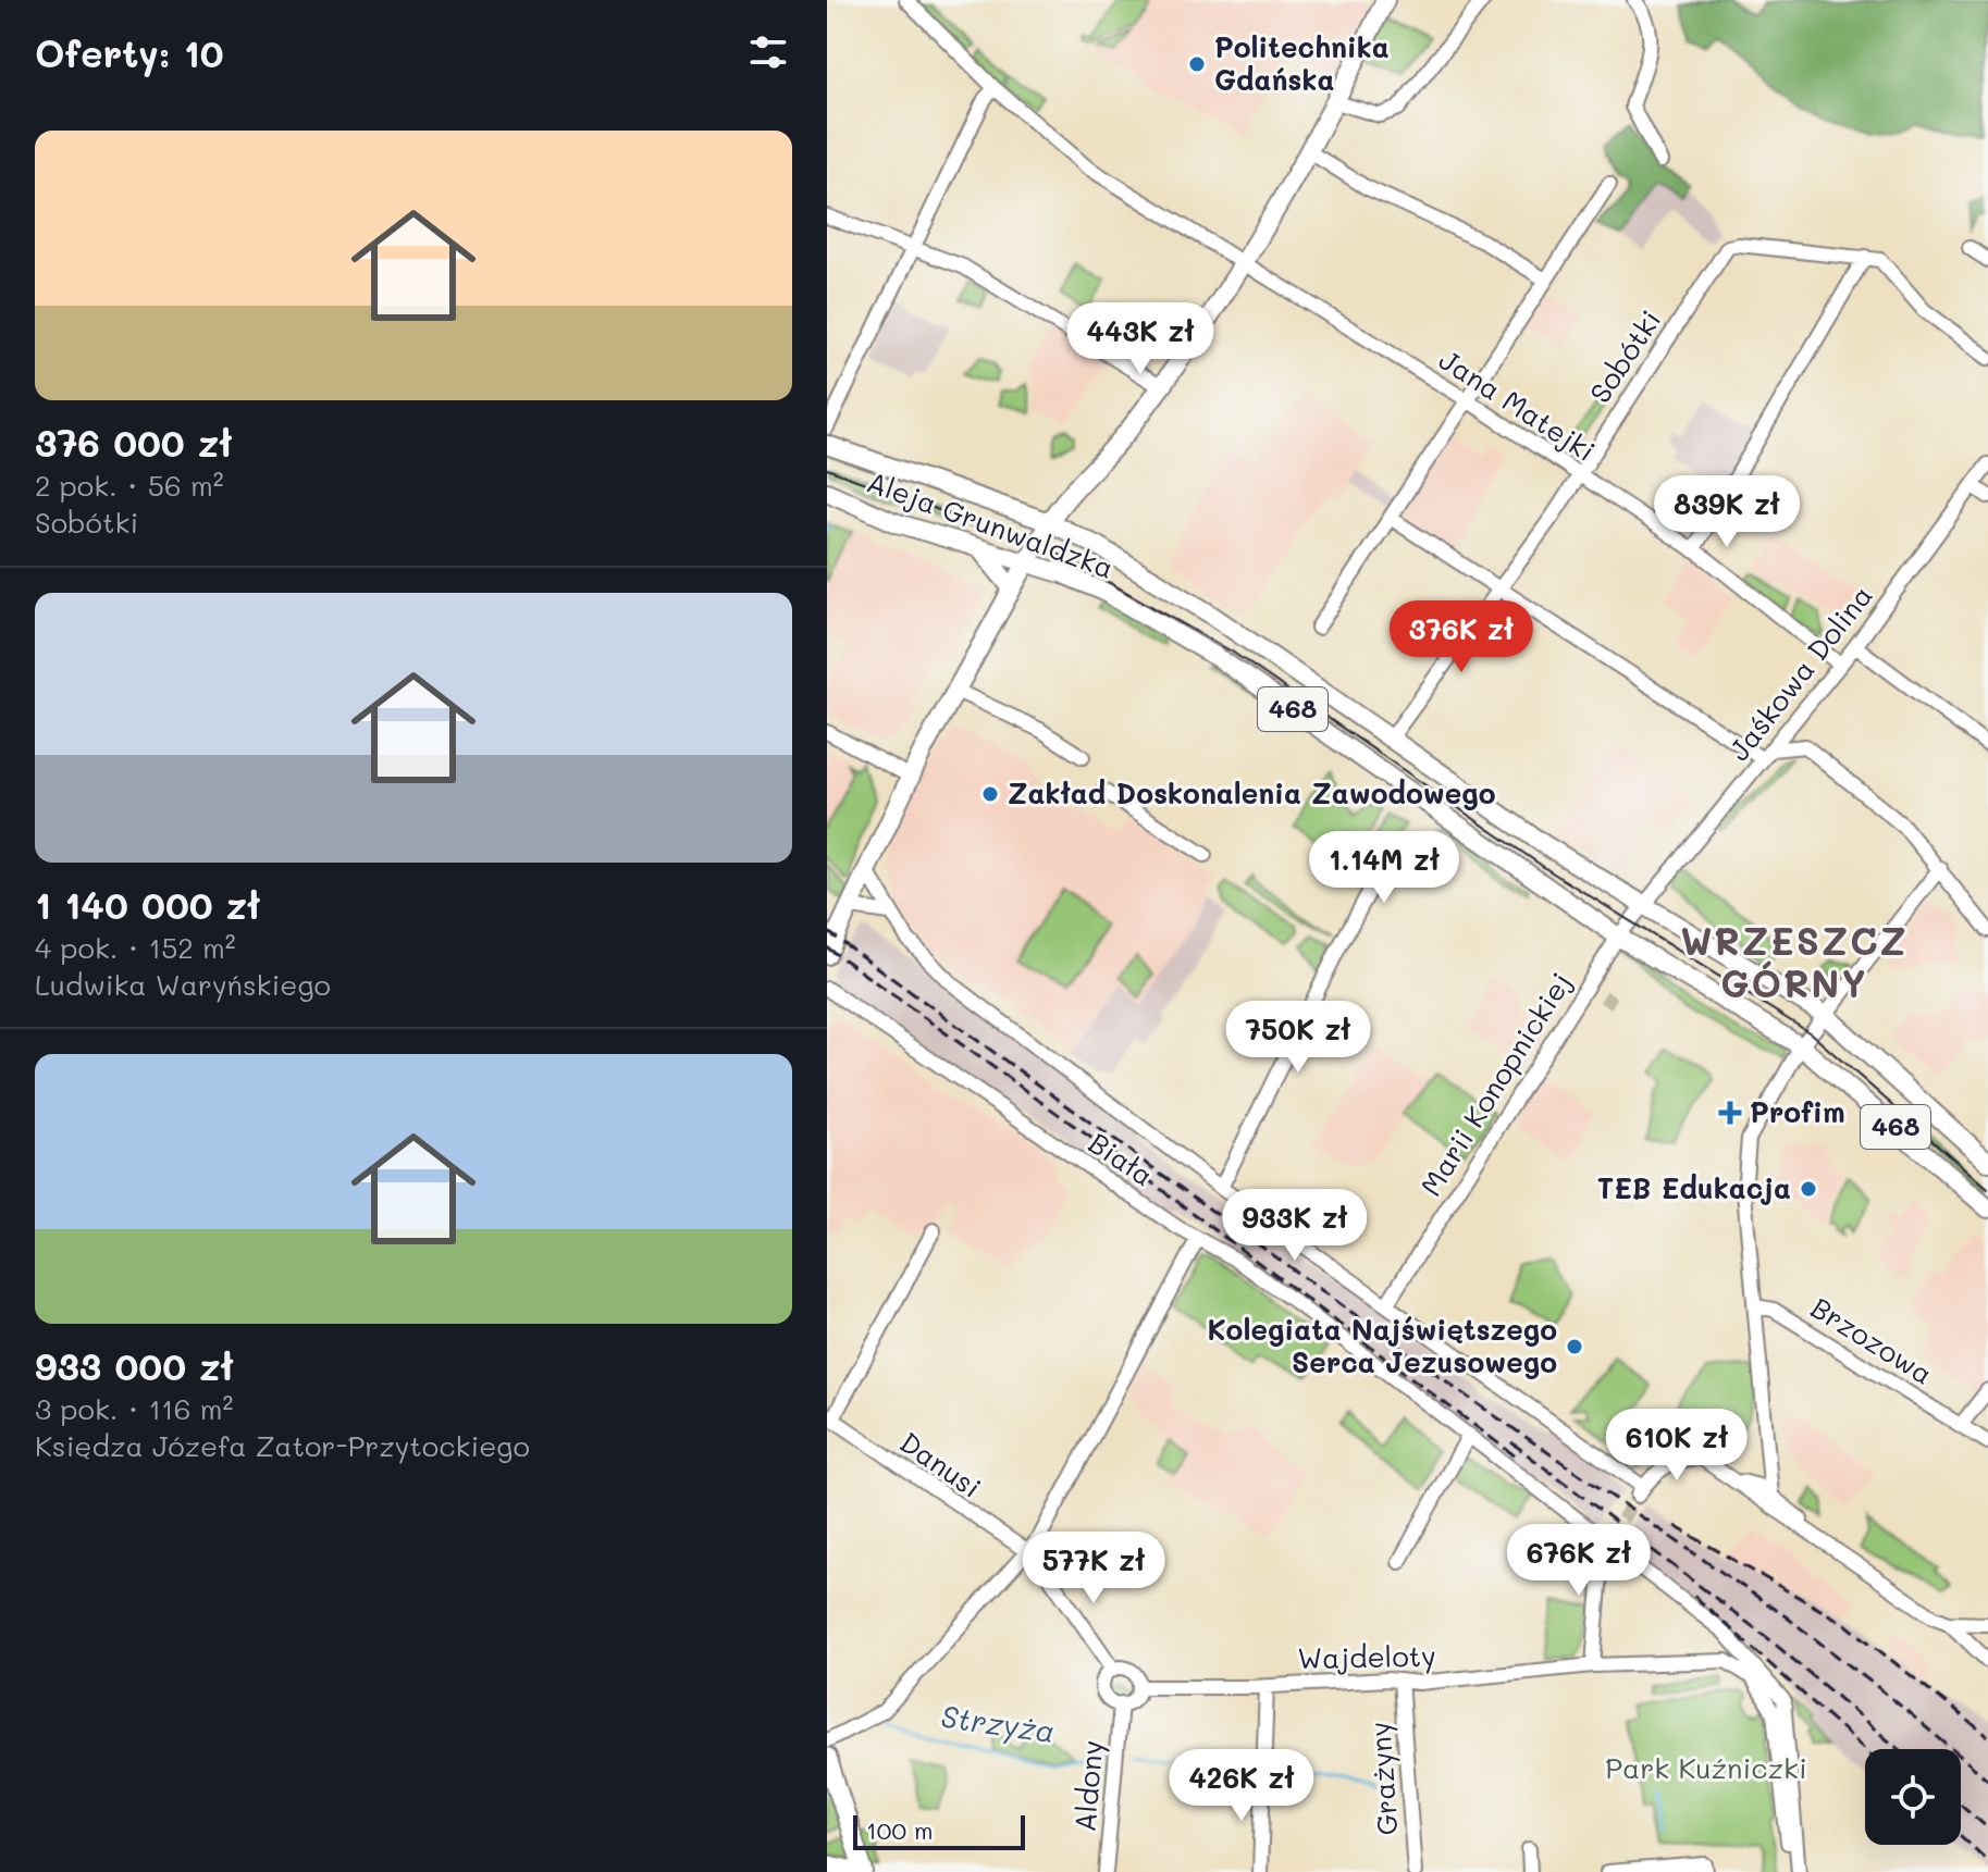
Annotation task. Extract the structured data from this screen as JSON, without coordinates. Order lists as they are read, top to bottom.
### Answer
{
  "streets": {
    "main road": ["Aleja Grunwaldzka", "468"],
    "street": [
      "Sobótki",
      "Jana Matejki",
      "Jaśkowa Dolina",
      "Marii Konopnickiej",
      "Biała",
      "Brzozowa",
      "Danusi",
      "Wajdeloty",
      "Grażyny",
      "Aldony"
    ]
  },
  "crossings": [
    ["Sobótki", "Jana Matejki"],
    ["Sobótki", "Aleja Grunwaldzka"],
    ["Jana Matejki", "Jaśkowa Dolina"],
    ["Aleja Grunwaldzka", "Jaśkowa Dolina"],
    ["Aleja Grunwaldzka", "Marii Konopnickiej"],
    ["Jaśkowa Dolina", "Marii Konopnickiej"],
    ["Wajdeloty", "Grażyny"],
    ["Wajdeloty", "Aldony"]
  ],
  "districts": ["WRZESZCZ GÓRNY"],
  "water": ["Strzyża"],
  "parks": ["Park Kuźniczki"],
  "places": {
    "other": [
      "Politechnika Gdańska",
      "Zakład Doskonalenia Zawodowego",
      "TEB Edukacja",
      "Kolegiata Najświętszego Serca Jezusowego"
    ],
    "health": ["Profim"]
  },
  "scale_bar": "100 m",
  "page": {
    "heading": "Oferty: 10",
    "list": [
      {
        "name": "376 000 zł",
        "note": "2 pok. · 56 m² · Sobótki"
      },
      {
        "name": "1 140 000 zł",
        "note": "4 pok. · 152 m² · Ludwika Waryńskiego"
      },
      {
        "name": "933 000 zł",
        "note": "3 pok. · 116 m² · Księdza Józefa Zator-Przytockiego"
      }
    ],
    "price": [
      "443K zł",
      "839K zł",
      "376K zł",
      "1.14M zł",
      "750K zł",
      "933K zł",
      "610K zł",
      "676K zł",
      "577K zł",
      "426K zł"
    ],
    "scale": "100 m"
  }
}
